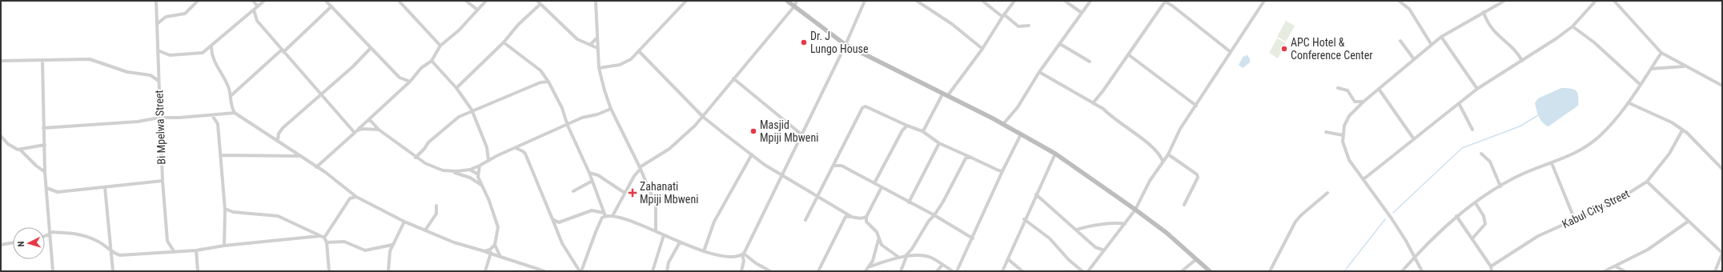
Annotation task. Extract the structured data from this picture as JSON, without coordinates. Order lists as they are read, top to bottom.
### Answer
{
  "streets": {
    "street": ["Bi Mpelwa Street", "Kabul City Street"]
  },
  "places": {
    "other": ["Dr. J Lungo House", "APC Hotel & Conference Center", "Masjid Mpiji Mbweni"],
    "health": ["Zahanati Mpiji Mbweni"]
  },
  "north": "left"
}
